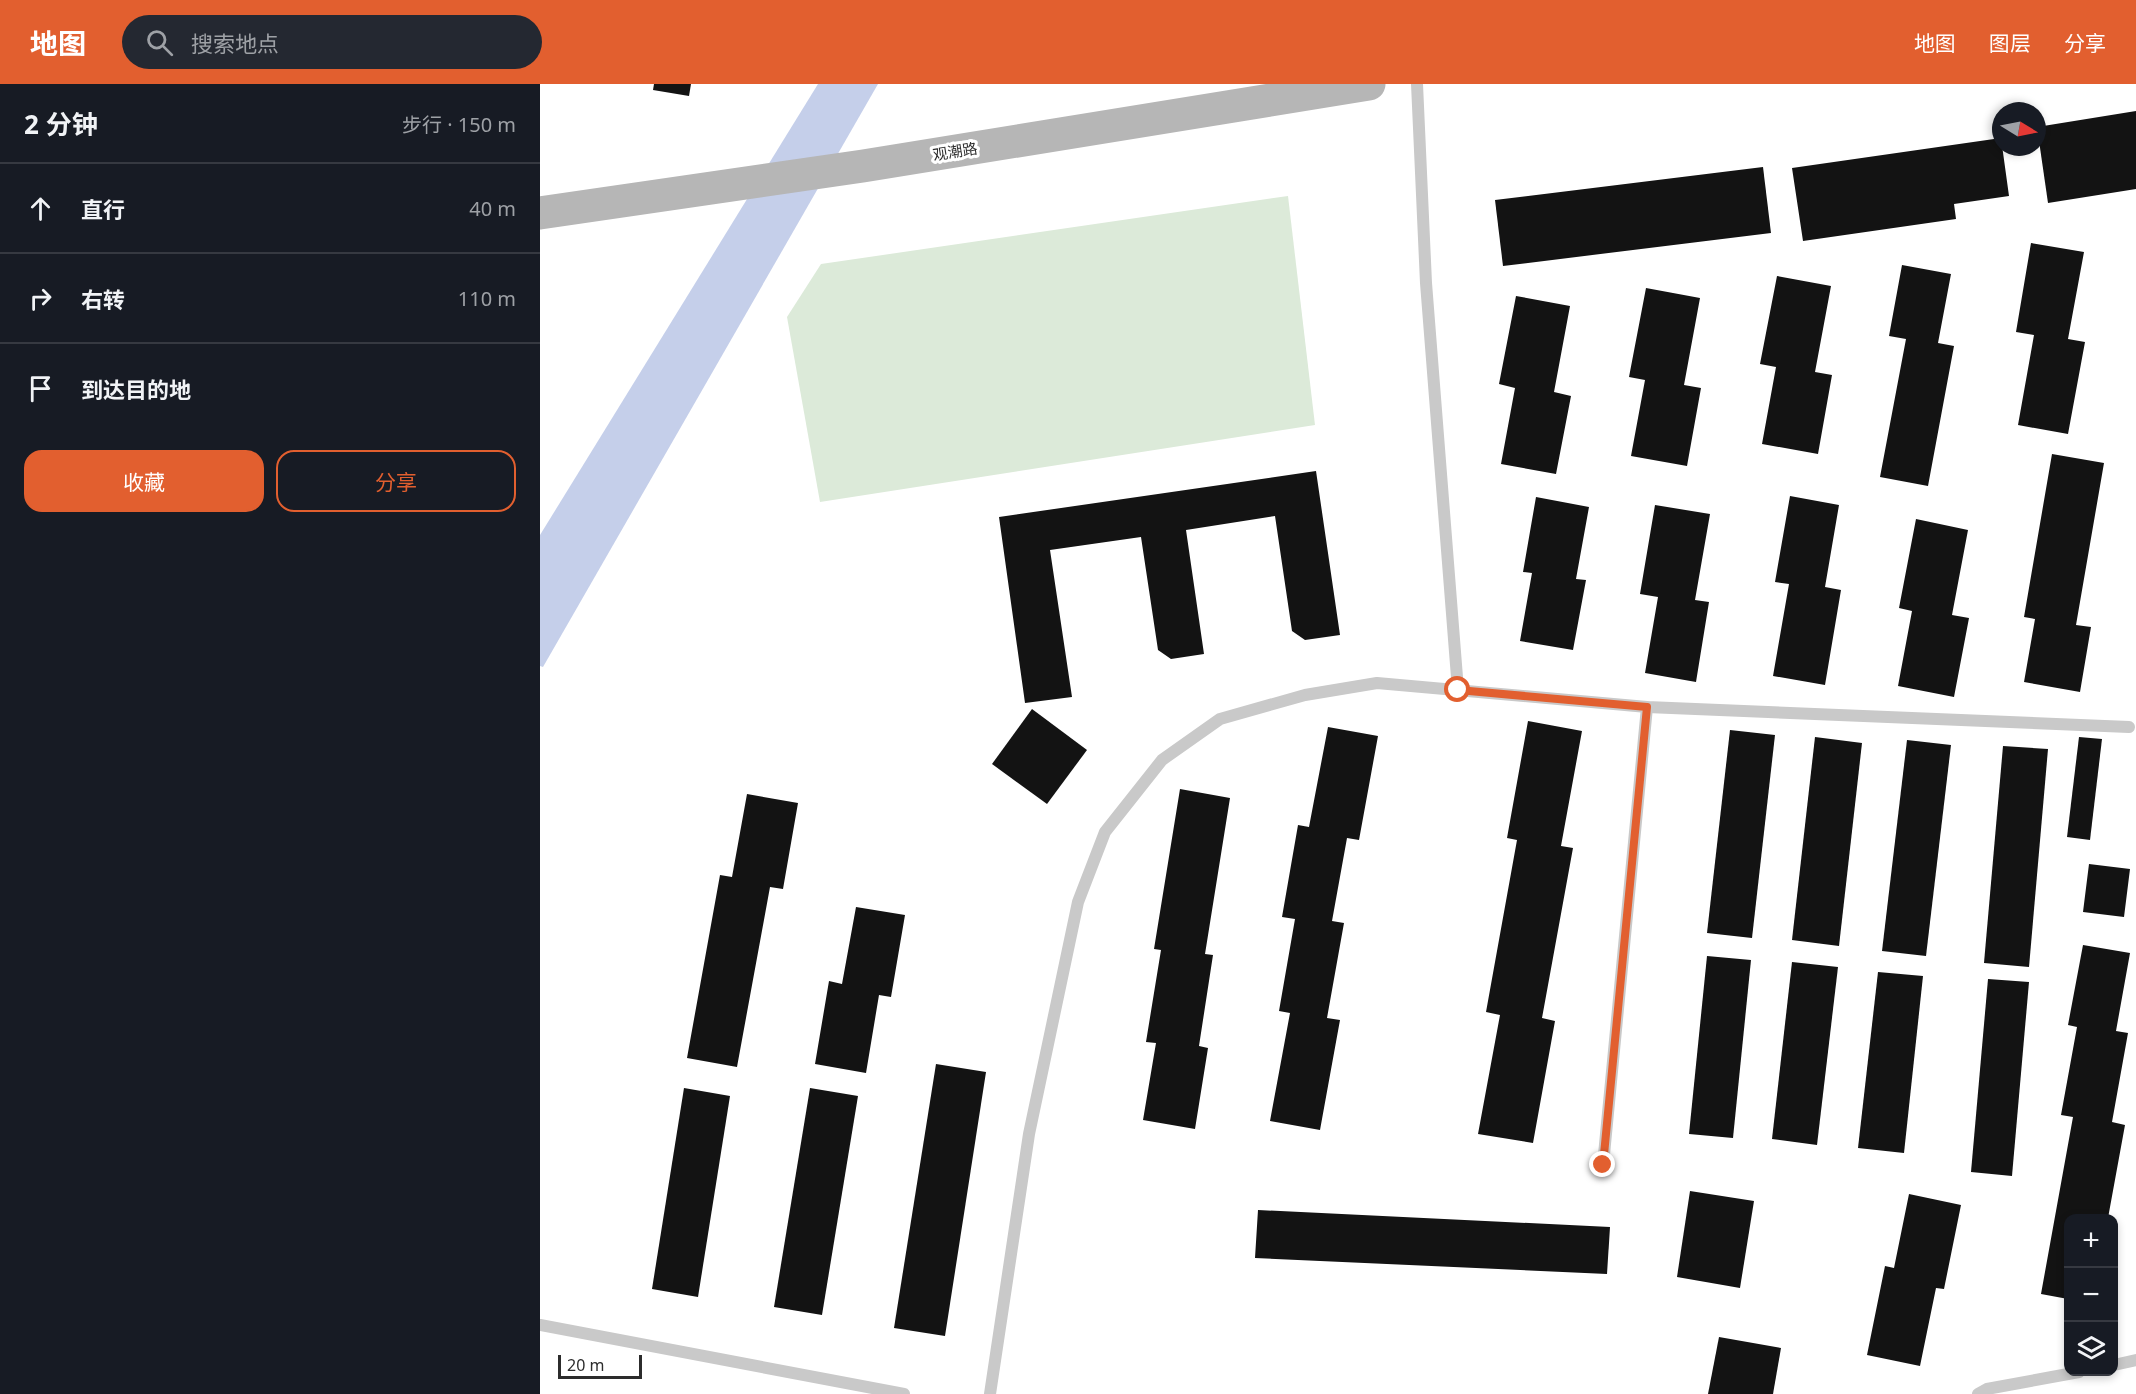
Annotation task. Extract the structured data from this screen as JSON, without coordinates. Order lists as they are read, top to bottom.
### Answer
{
  "streets": {
    "street": ["观潮路"]
  },
  "scale_bar": "20 m",
  "north": "right",
  "page": {
    "header": "地图",
    "search": "搜索地点",
    "nav": ["地图", "图层", "分享"],
    "heading": ["2 分钟", "步行 · 150 m"],
    "list": [
      ["直行", "40 m"],
      ["右转", "110 m"],
      "到达目的地"
    ],
    "buttons": ["收藏", "分享"],
    "map_buttons": ["+", "−"],
    "scale": "20 m"
  }
}
